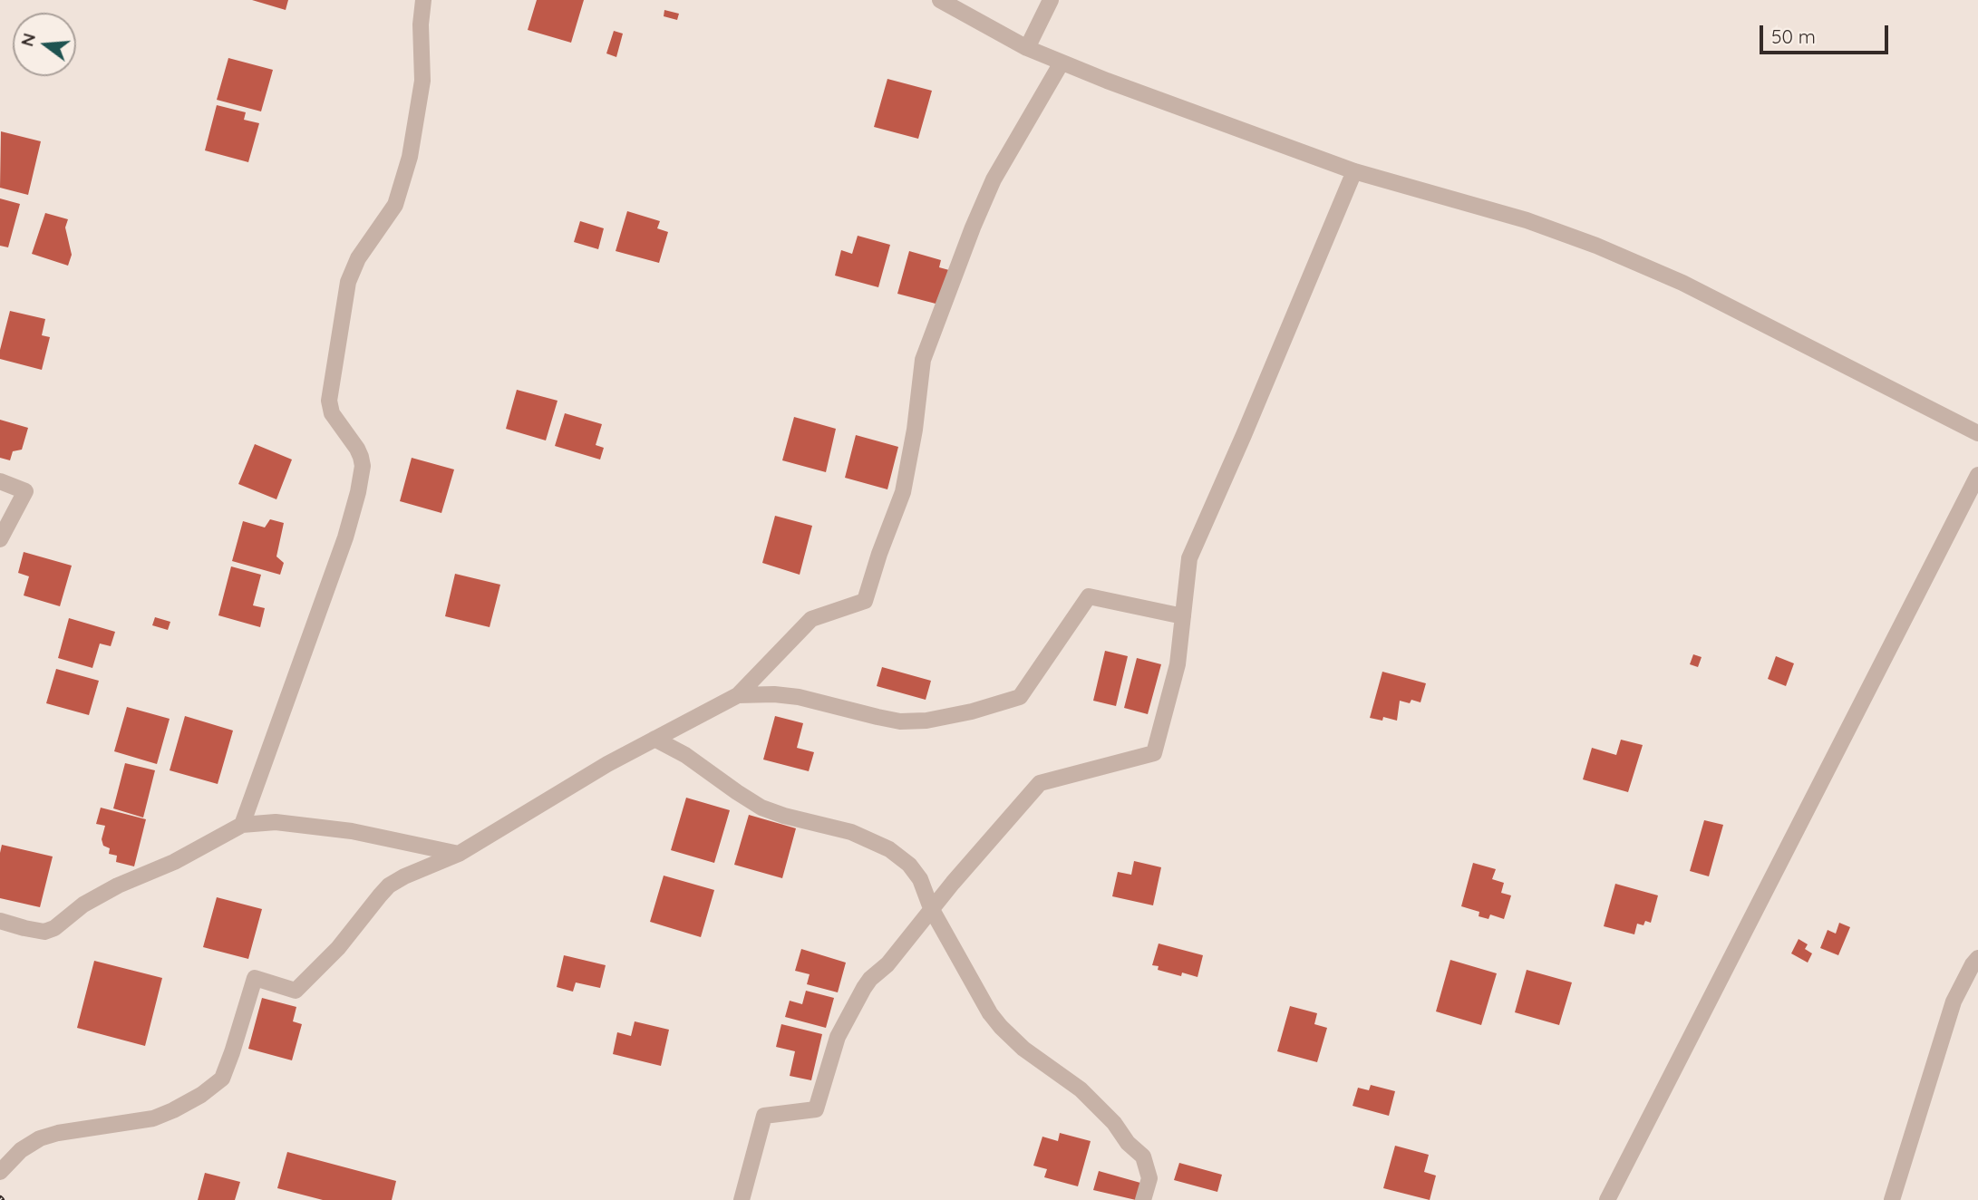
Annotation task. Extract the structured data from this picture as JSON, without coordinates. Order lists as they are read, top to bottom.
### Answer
{
  "scale_bar": "50 m",
  "north": "left"
}
